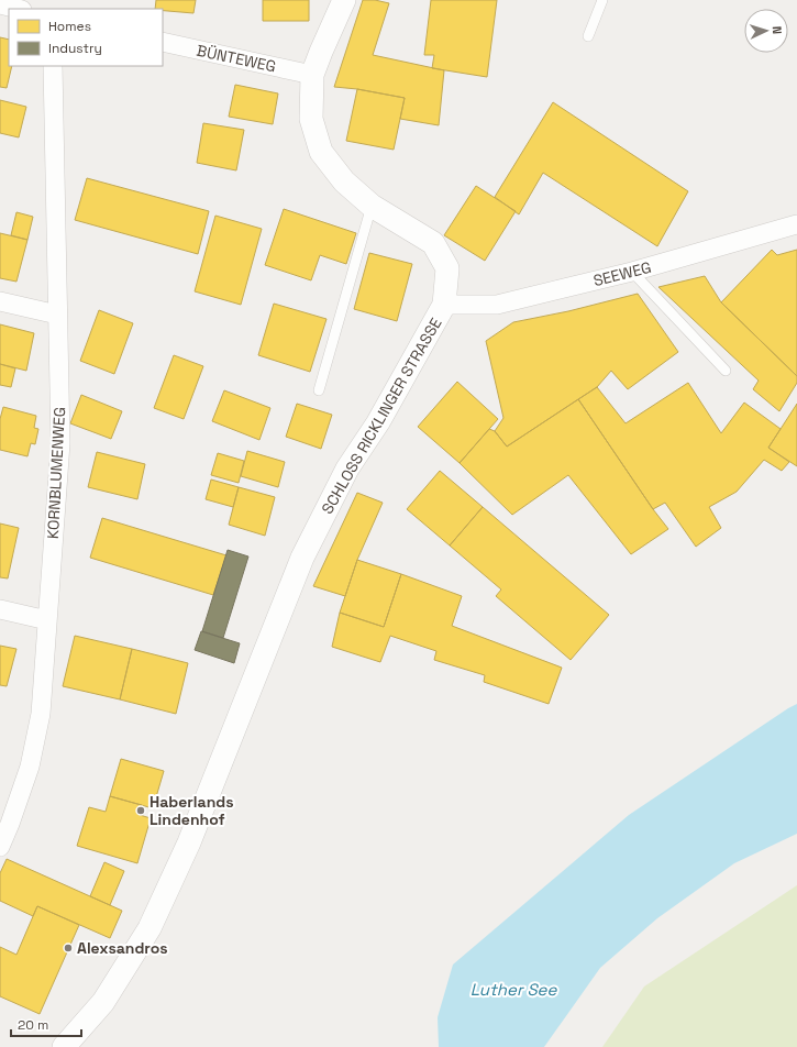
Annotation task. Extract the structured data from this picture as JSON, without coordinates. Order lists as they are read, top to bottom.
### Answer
{
  "streets": {
    "street": [
      "BÜNTEWEG",
      "SEEWEG",
      "SCHLOSS RICKLINGER STRASSE",
      "KORNBLUMENWEG"
    ]
  },
  "crossings": [
    ["BÜNTEWEG", "SCHLOSS RICKLINGER STRASSE"],
    ["SEEWEG", "SCHLOSS RICKLINGER STRASSE"]
  ],
  "water": ["Luther See"],
  "places": ["Haberlands Lindenhof", "Alexsandros"],
  "legend": ["Homes", "Industry"],
  "scale_bar": "20 m",
  "north": "right"
}
